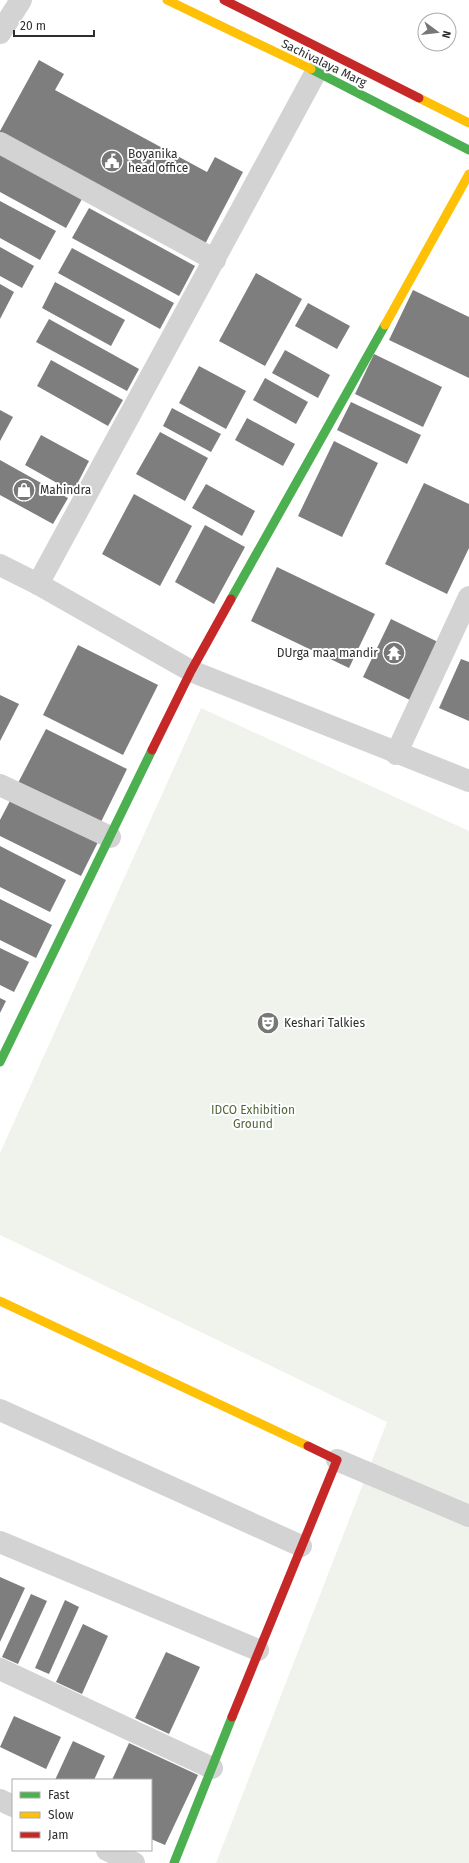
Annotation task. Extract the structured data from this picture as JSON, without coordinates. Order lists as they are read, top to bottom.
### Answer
{
  "streets": {
    "street": ["Sachivalaya Marg"]
  },
  "parks": ["IDCO Exhibition Ground"],
  "places": {
    "public building": ["Boyanika head office"],
    "shop": ["Mahindra"],
    "temple": ["DUrga maa mandir"],
    "theatre": ["Keshari Talkies"]
  },
  "legend": ["Fast", "Slow", "Jam"],
  "scale_bar": "20 m",
  "north": "right"
}
